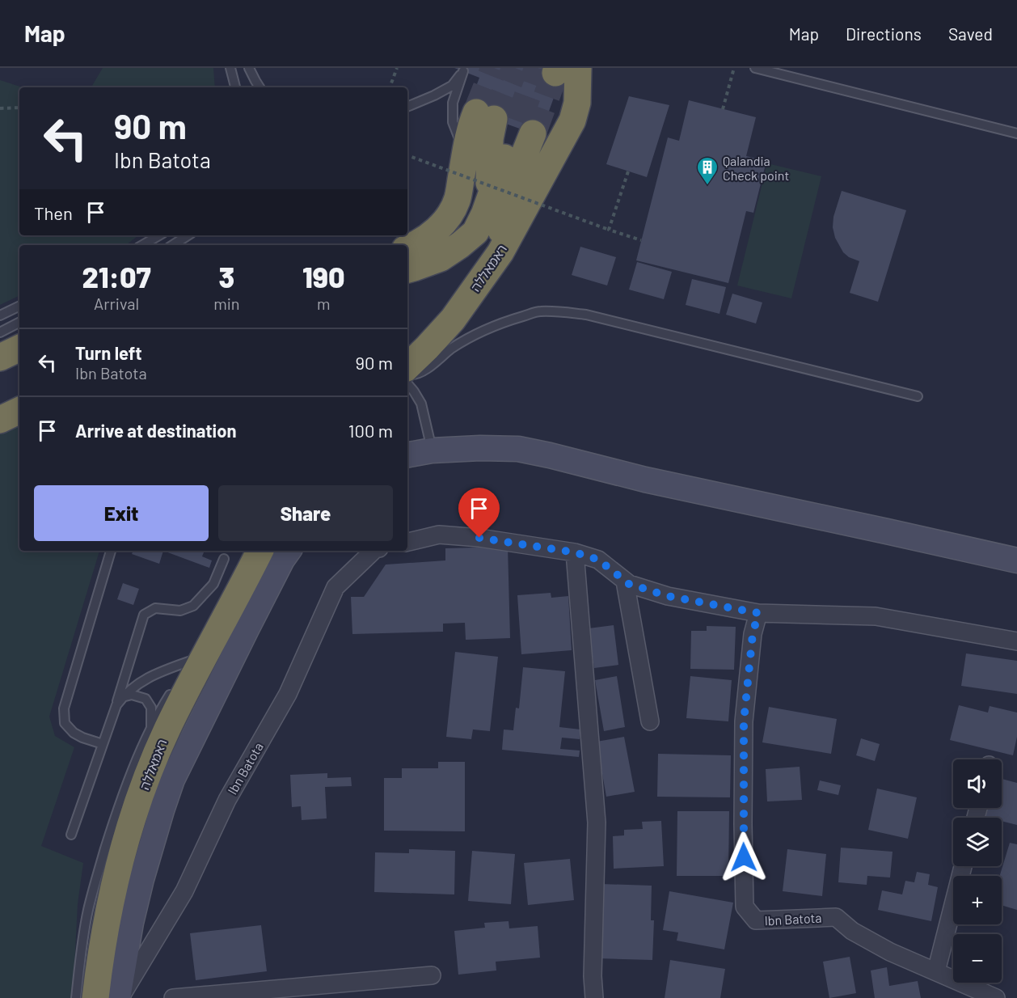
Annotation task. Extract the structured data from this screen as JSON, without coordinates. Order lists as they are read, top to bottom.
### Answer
{
  "streets": {
    "highway": ["ראמאללה"],
    "street": ["Ibn Batota"]
  },
  "places": {
    "building": ["Qalandia Check point"]
  },
  "page": {
    "header": "Map",
    "nav": ["Map", "Directions", "Saved"],
    "turn": ["90 m", "Ibn Batota"],
    "then": "Then",
    "eta": [
      "21:07",
      "Arrival",
      "3",
      "min",
      "190",
      "m"
    ],
    "list": [
      {
        "name": "Turn left",
        "note": "Ibn Batota",
        "value": "90 m"
      },
      {
        "name": "Arrive at destination",
        "value": "100 m"
      }
    ],
    "buttons": ["Exit", "Share"],
    "map_buttons": ["+", "−"]
  }
}
